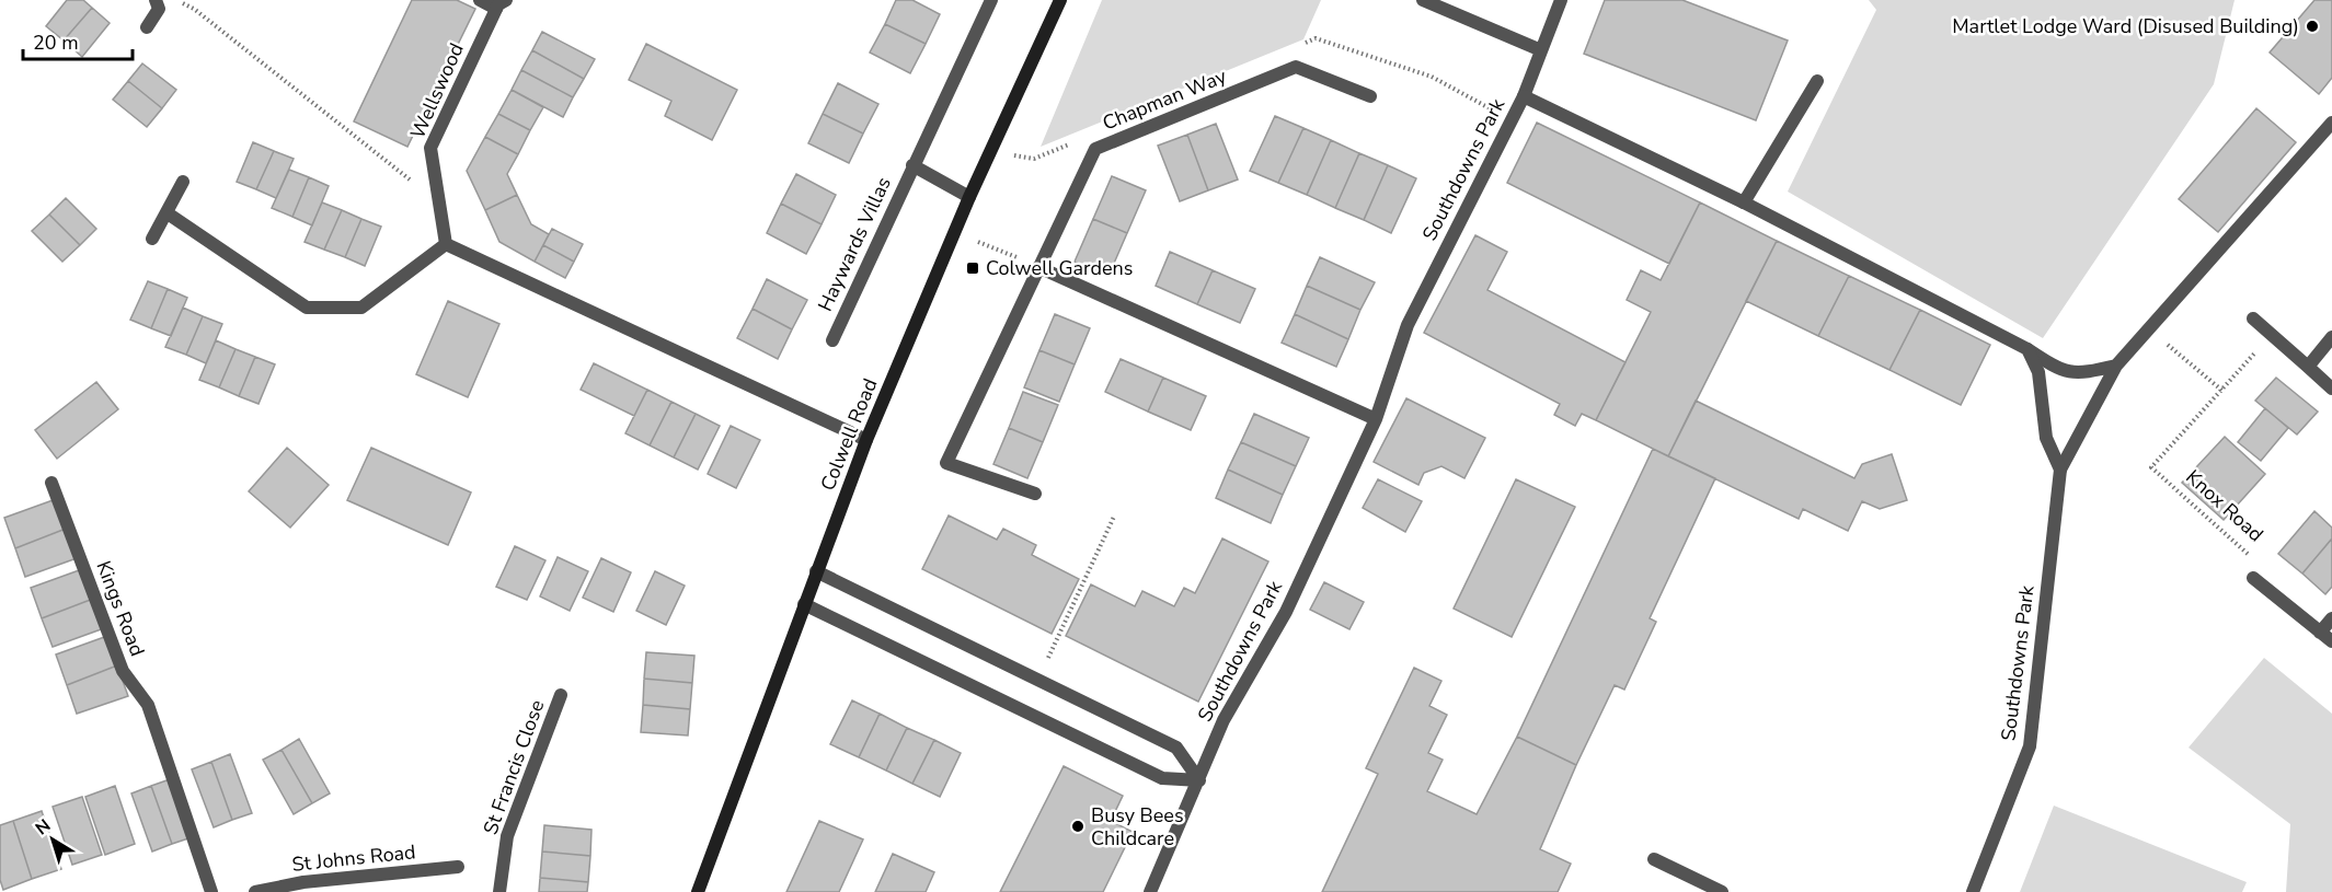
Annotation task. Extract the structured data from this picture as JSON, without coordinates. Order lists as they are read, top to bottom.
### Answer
{
  "streets": {
    "street": [
      "Wellswood",
      "Chapman Way",
      "Southdowns Park",
      "Haywards Villas",
      "Colwell Road",
      "Kings Road",
      "St Francis Close",
      "St Johns Road"
    ],
    "path": ["Knox Road"]
  },
  "crossings": [
    ["Haywards Villas", "Colwell Road"]
  ],
  "places": {
    "other": ["Martlet Lodge Ward (Disused Building)", "Busy Bees Childcare"],
    "transit": ["Colwell Gardens"]
  },
  "scale_bar": "20 m",
  "north": "top left"
}
